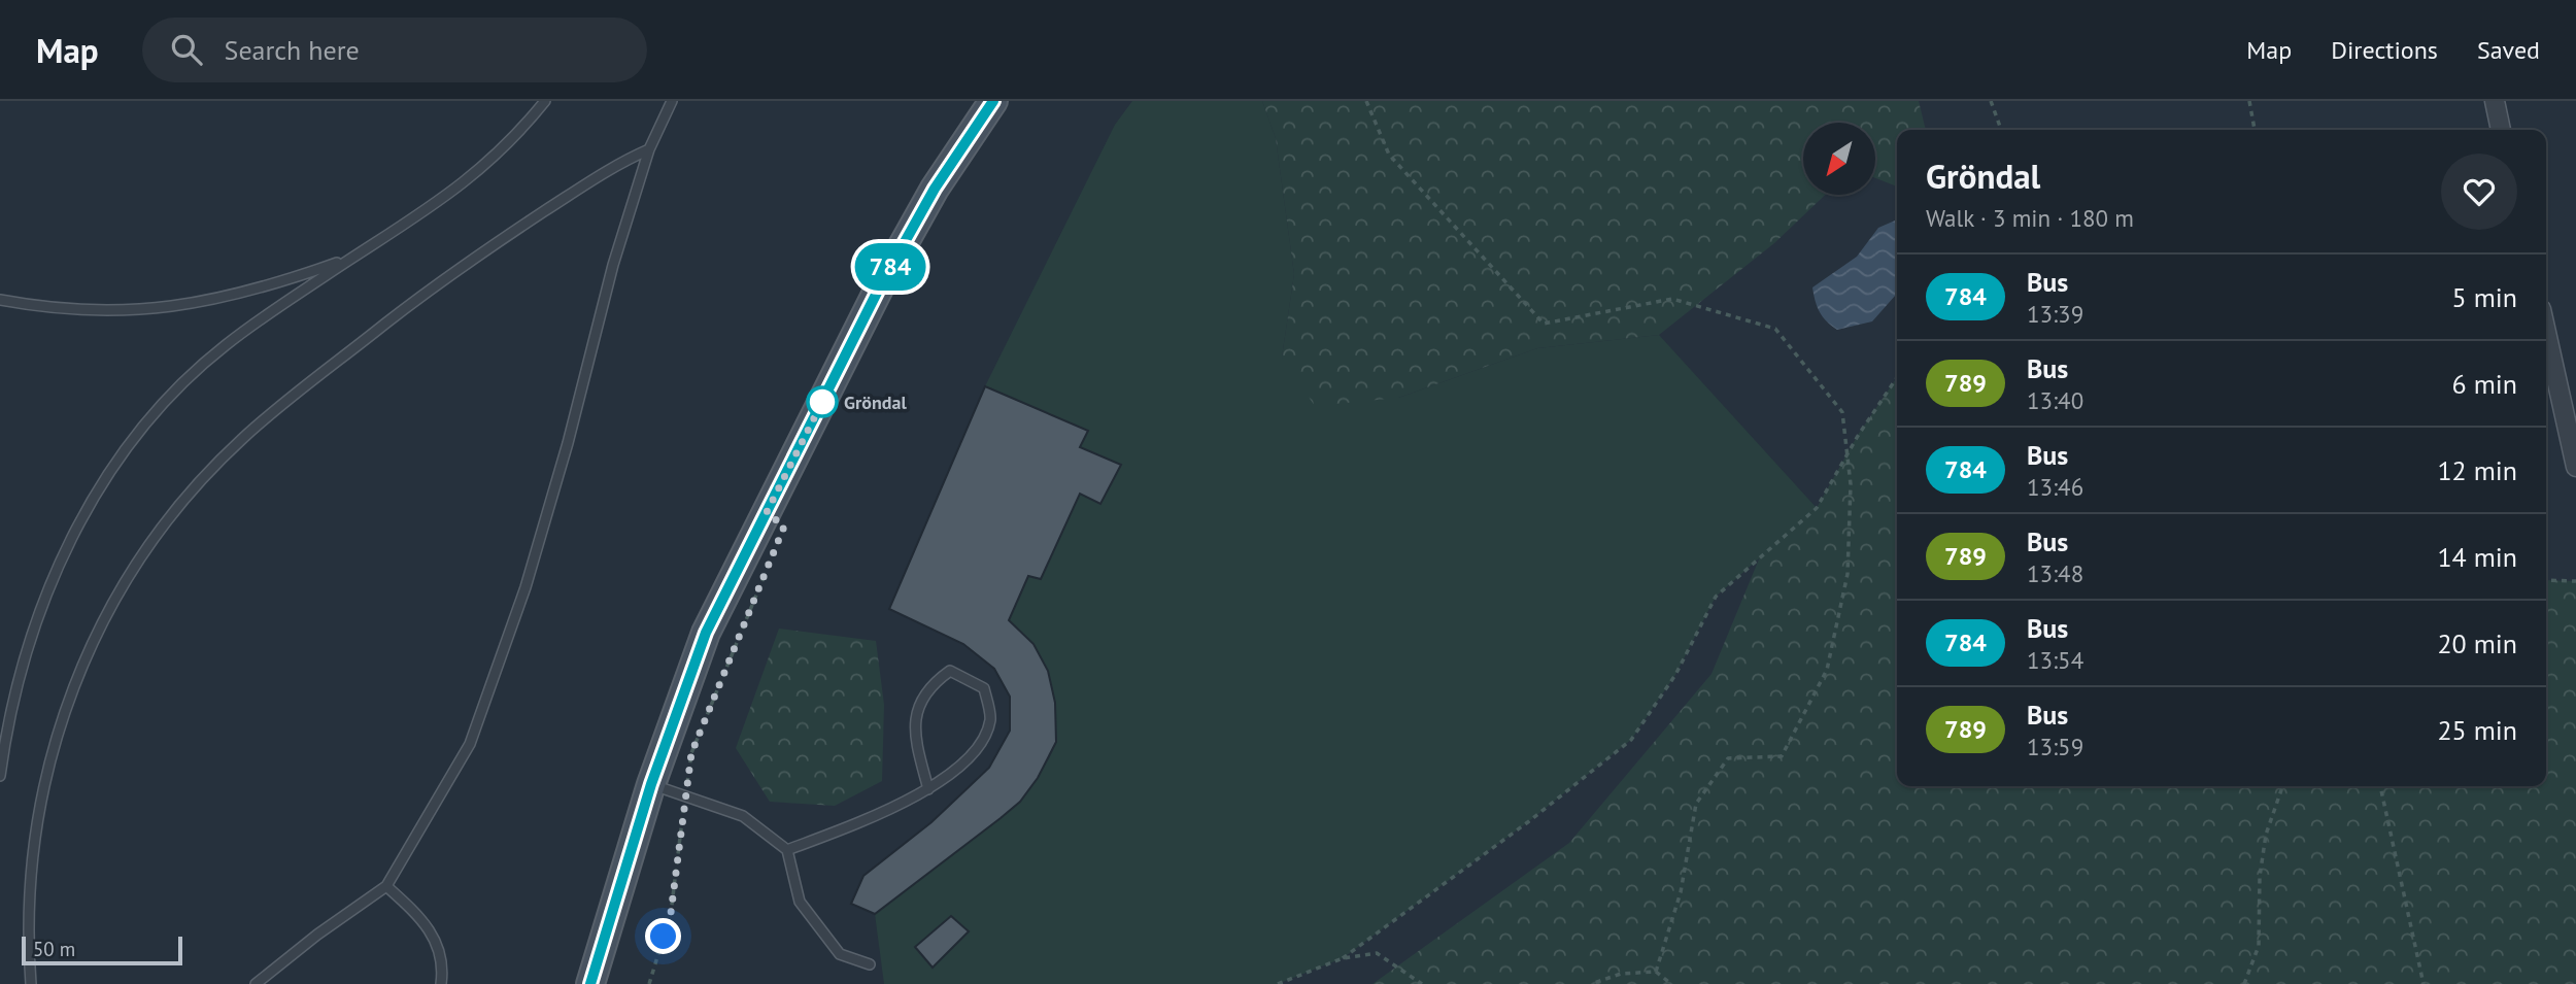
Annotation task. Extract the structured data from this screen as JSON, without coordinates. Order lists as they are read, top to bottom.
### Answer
{
  "places": ["Gröndal"],
  "lines": ["bus line 784"],
  "scale_bar": "50 m",
  "north": "bottom left",
  "page": {
    "header": "Map",
    "search": "Search here",
    "nav": ["Map", "Directions", "Saved"],
    "on_map": "784",
    "heading": ["Gröndal", "Walk · 3 min · 180 m"],
    "list": [
      {
        "mark": "784",
        "name": "Bus",
        "note": "13:39",
        "value": "5 min"
      },
      {
        "mark": "789",
        "name": "Bus",
        "note": "13:40",
        "value": "6 min"
      },
      {
        "mark": "784",
        "name": "Bus",
        "note": "13:46",
        "value": "12 min"
      },
      {
        "mark": "789",
        "name": "Bus",
        "note": "13:48",
        "value": "14 min"
      },
      {
        "mark": "784",
        "name": "Bus",
        "note": "13:54",
        "value": "20 min"
      },
      {
        "mark": "789",
        "name": "Bus",
        "note": "13:59",
        "value": "25 min"
      }
    ],
    "scale": "50 m"
  }
}
